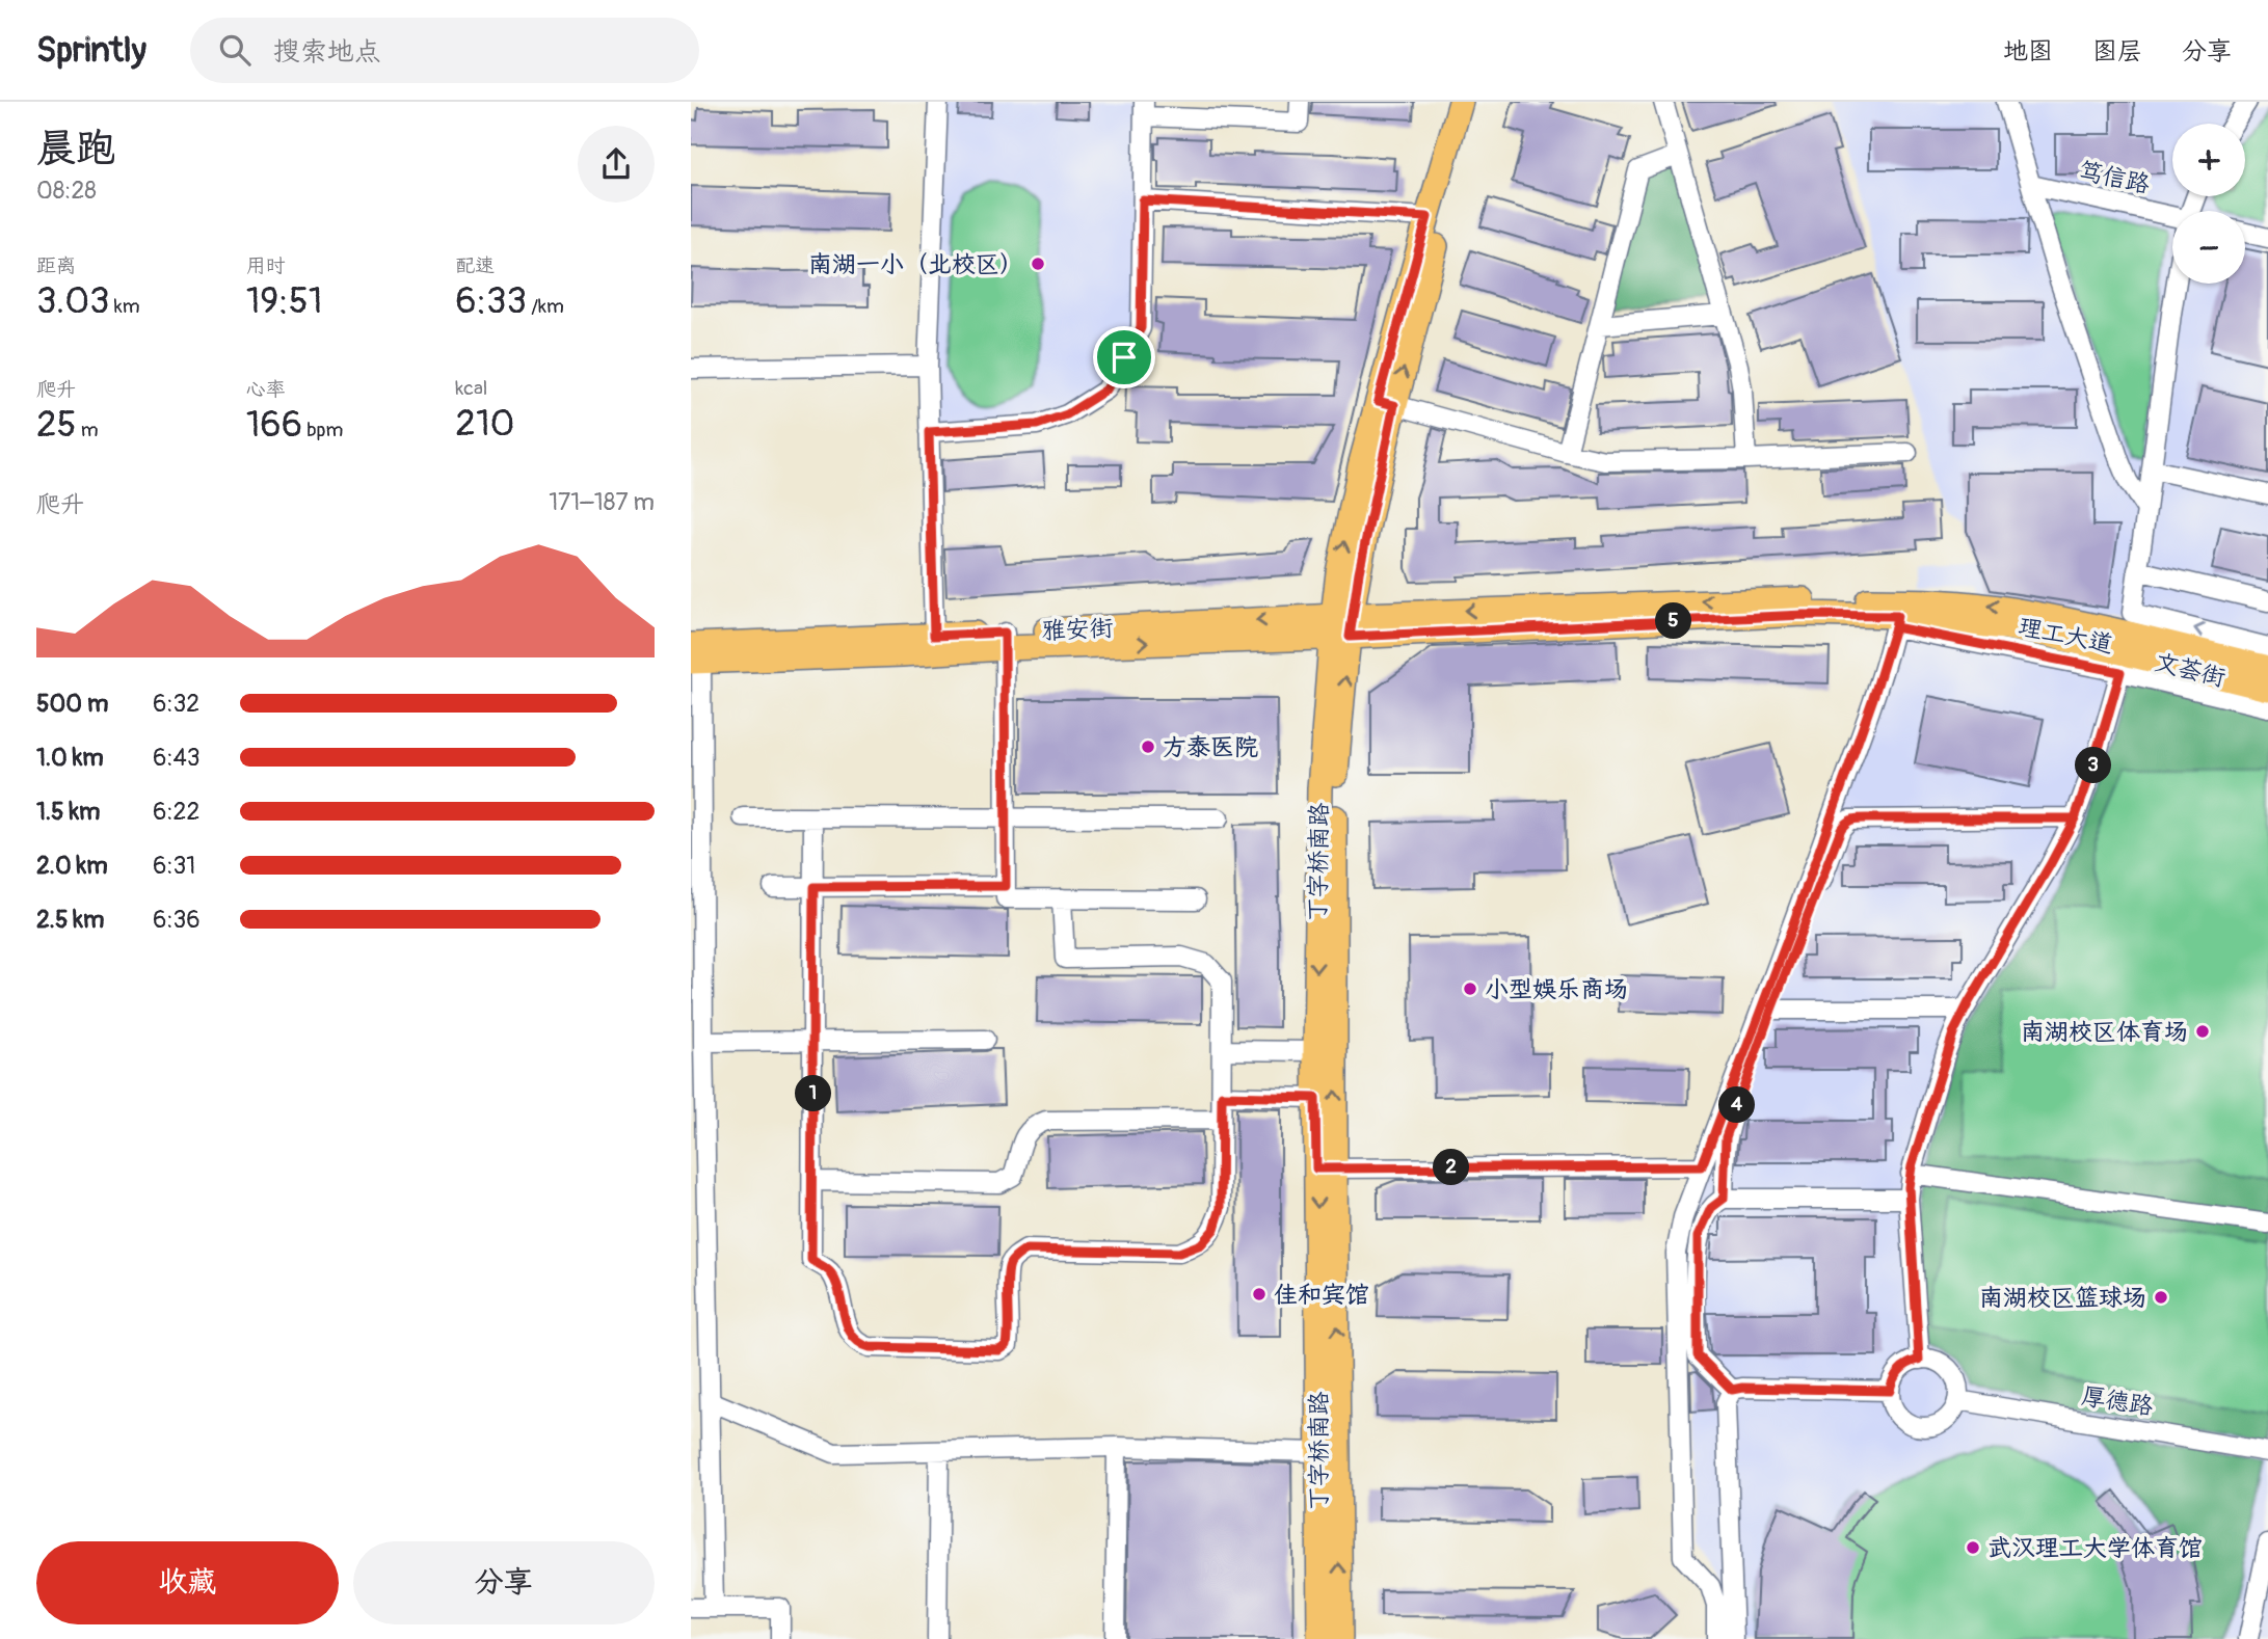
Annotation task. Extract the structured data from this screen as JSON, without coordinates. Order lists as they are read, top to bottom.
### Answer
{
  "streets": {
    "main road": ["雅安街", "文荟街", "丁字桥南路"],
    "street": ["笃信路", "理工大道", "厚德路"]
  },
  "crossings": [
    ["雅安街", "文荟街"],
    ["雅安街", "丁字桥南路"],
    ["理工大道", "文荟街"],
    ["文荟街", "丁字桥南路"]
  ],
  "places": [
    "南湖一小（北校区）",
    "方泰医院",
    "小型娱乐商场",
    "南湖校区体育场",
    "佳和宾馆",
    "南湖校区篮球场",
    "武汉理工大学体育馆"
  ],
  "page": {
    "header": "Sprintly",
    "search": "搜索地点",
    "nav": ["地图", "图层", "分享"],
    "heading": ["晨跑", "08:28"],
    "map_buttons": ["+", "−"],
    "stats": [
      ["距离", "3.03 km"],
      ["用时", "19:51"],
      ["配速", "6:33 /km"],
      ["爬升", "25 m"],
      ["心率", "166 bpm"],
      ["kcal", "210"]
    ],
    "chart": ["爬升", "171–187 m"],
    "pins": [
      "5",
      "3",
      "1",
      "4",
      "2"
    ],
    "list": [
      {
        "name": "500 m",
        "note": "6:32"
      },
      {
        "name": "1.0 km",
        "note": "6:43"
      },
      {
        "name": "1.5 km",
        "note": "6:22"
      },
      {
        "name": "2.0 km",
        "note": "6:31"
      },
      {
        "name": "2.5 km",
        "note": "6:36"
      }
    ],
    "buttons": ["收藏", "分享"]
  }
}
